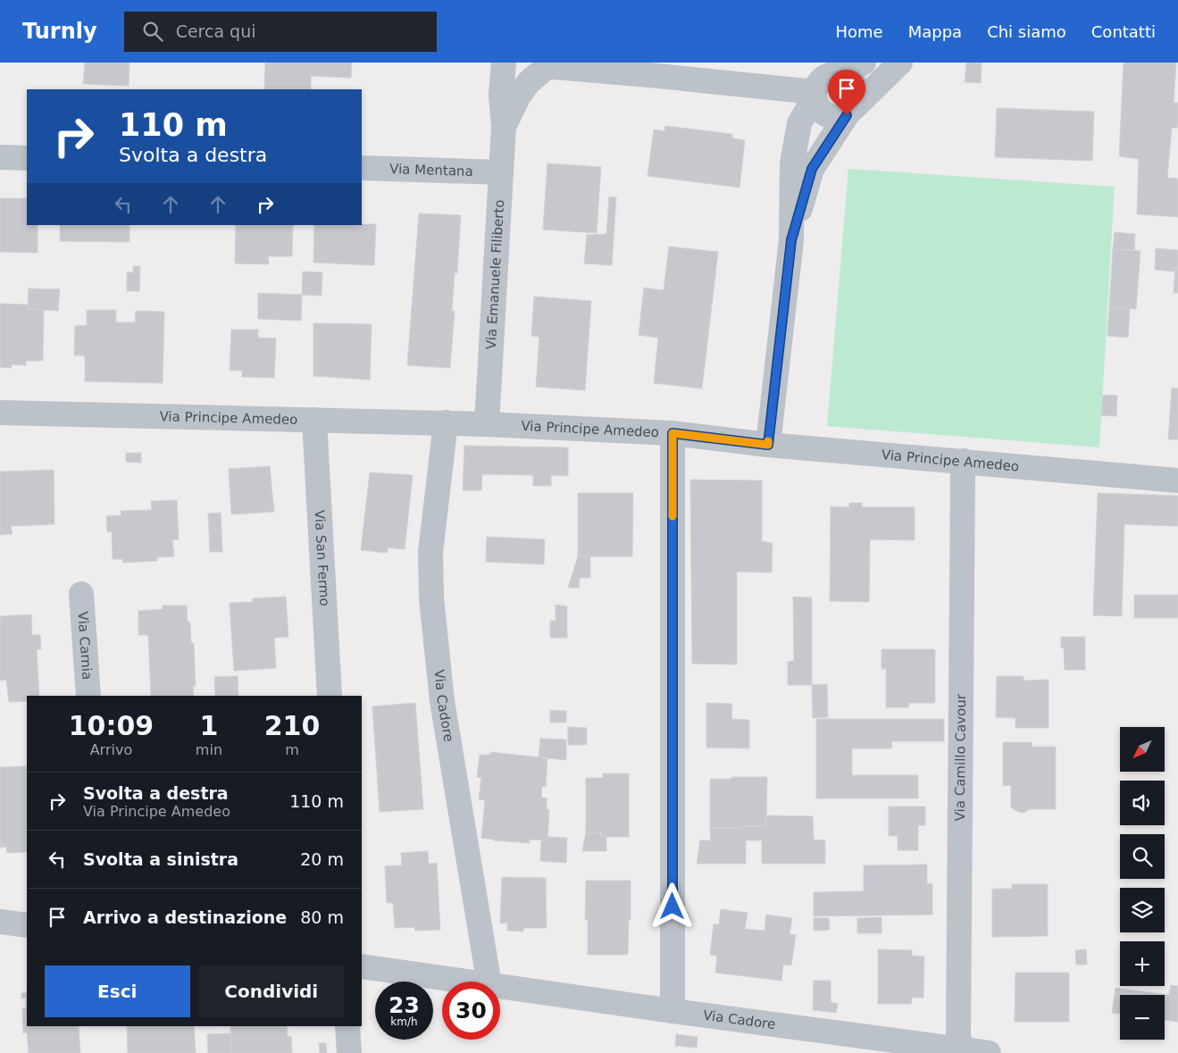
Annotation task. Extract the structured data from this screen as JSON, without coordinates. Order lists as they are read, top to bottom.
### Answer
{
  "streets": {
    "street": [
      "Via Mentana",
      "Via Emanuele Filiberto",
      "Via Principe Amedeo",
      "Via San Fermo",
      "Via Carnia",
      "Via Cadore",
      "Via Camillo Cavour"
    ]
  },
  "crossings": [
    ["Via Mentana", "Via Emanuele Filiberto"],
    ["Via Emanuele Filiberto", "Via Principe Amedeo"],
    ["Via Principe Amedeo", "Via San Fermo"],
    ["Via Principe Amedeo", "Via Cadore"],
    ["Via Principe Amedeo", "Via Camillo Cavour"],
    ["Via Cadore", "Via Camillo Cavour"]
  ],
  "north": "bottom left",
  "page": {
    "header": "Turnly",
    "search": "Cerca qui",
    "nav": [
      "Home",
      "Mappa",
      "Chi siamo",
      "Contatti"
    ],
    "turn": ["110 m", "Svolta a destra"],
    "eta": [
      "10:09",
      "Arrivo",
      "1",
      "min",
      "210",
      "m"
    ],
    "map_buttons": ["+", "−"],
    "list": [
      {
        "name": "Svolta a destra",
        "note": "Via Principe Amedeo",
        "value": "110 m"
      },
      {
        "name": "Svolta a sinistra",
        "value": "20 m"
      },
      {
        "name": "Arrivo a destinazione",
        "value": "80 m"
      }
    ],
    "buttons": ["Esci", "Condividi"],
    "speed": "23 km/h",
    "limit": "30"
  }
}
